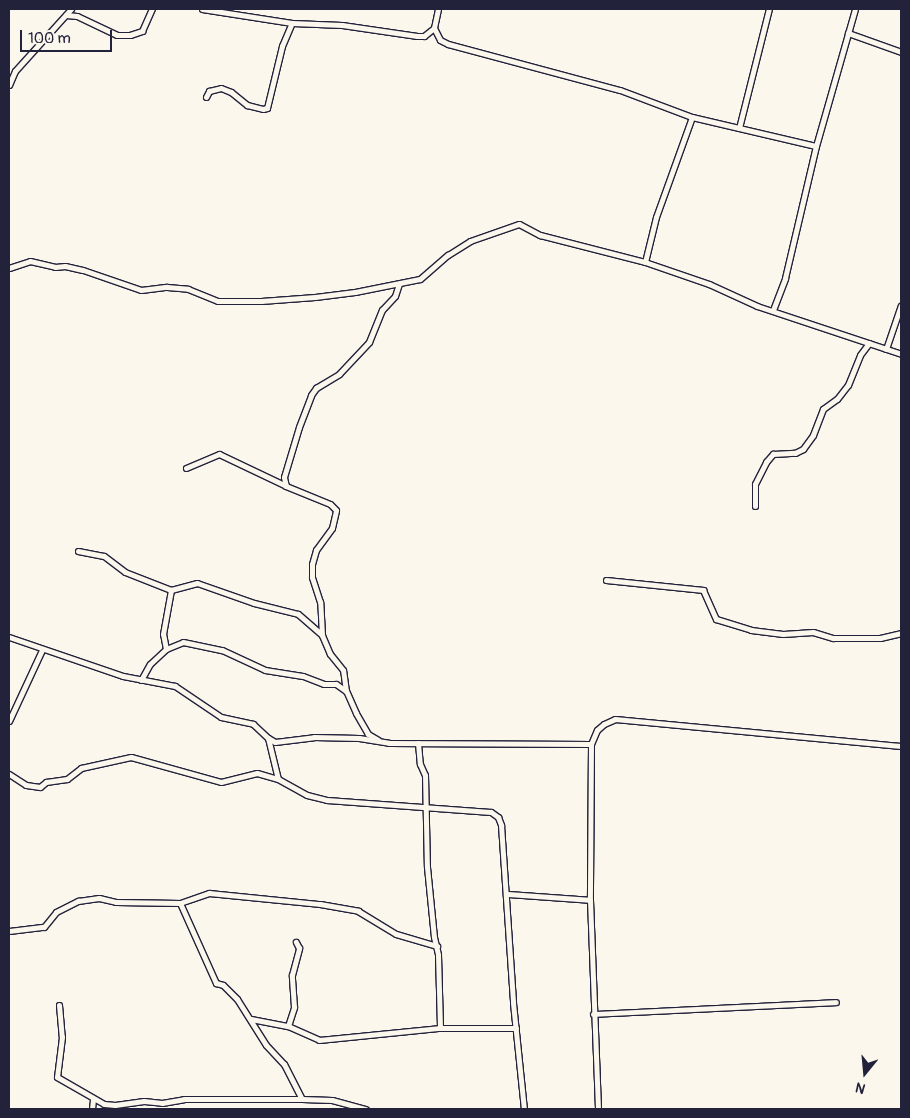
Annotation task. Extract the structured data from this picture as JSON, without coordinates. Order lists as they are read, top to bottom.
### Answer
{
  "scale_bar": "100 m",
  "north": "bottom"
}
